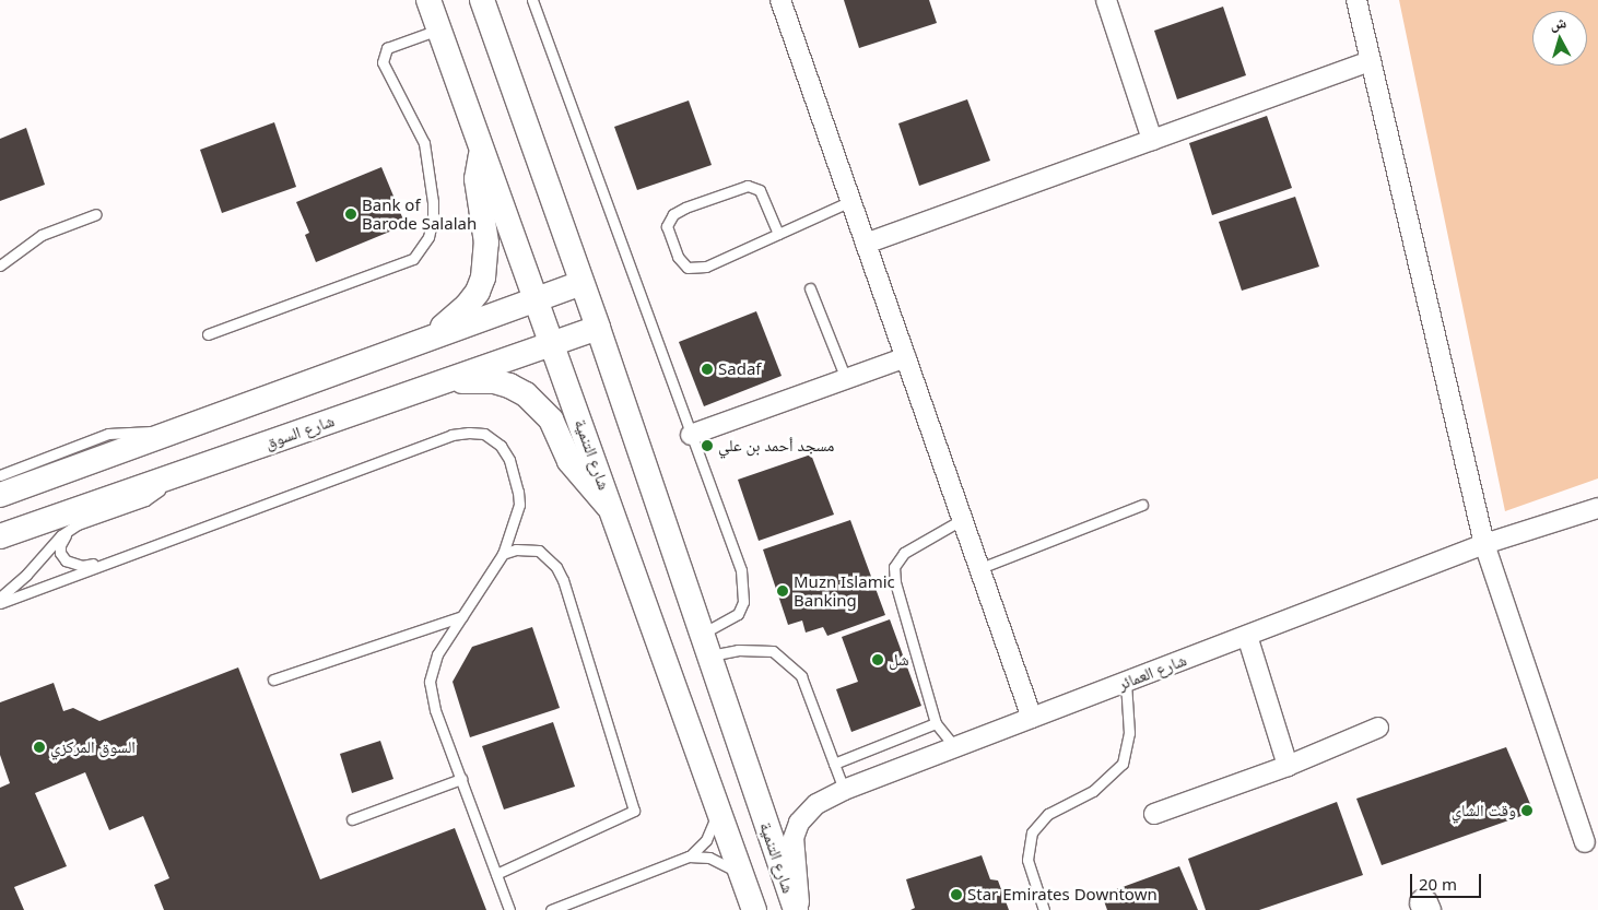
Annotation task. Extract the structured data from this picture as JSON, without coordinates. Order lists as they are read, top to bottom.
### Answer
{
  "streets": {
    "street": ["شارع السوق", "شارع التنمية", "شارع العمائر"]
  },
  "crossings": [
    ["شارع السوق", "شارع التنمية"]
  ],
  "places": [
    "Bank of Barode Salalah",
    "Sadaf",
    "مسجد أحمد بن علي",
    "Muzn Islamic Banking",
    "شل",
    "السوق المركزي",
    "وقت الشاي",
    "Star Emirates Downtown"
  ],
  "scale_bar": "20 m",
  "north": "top"
}
